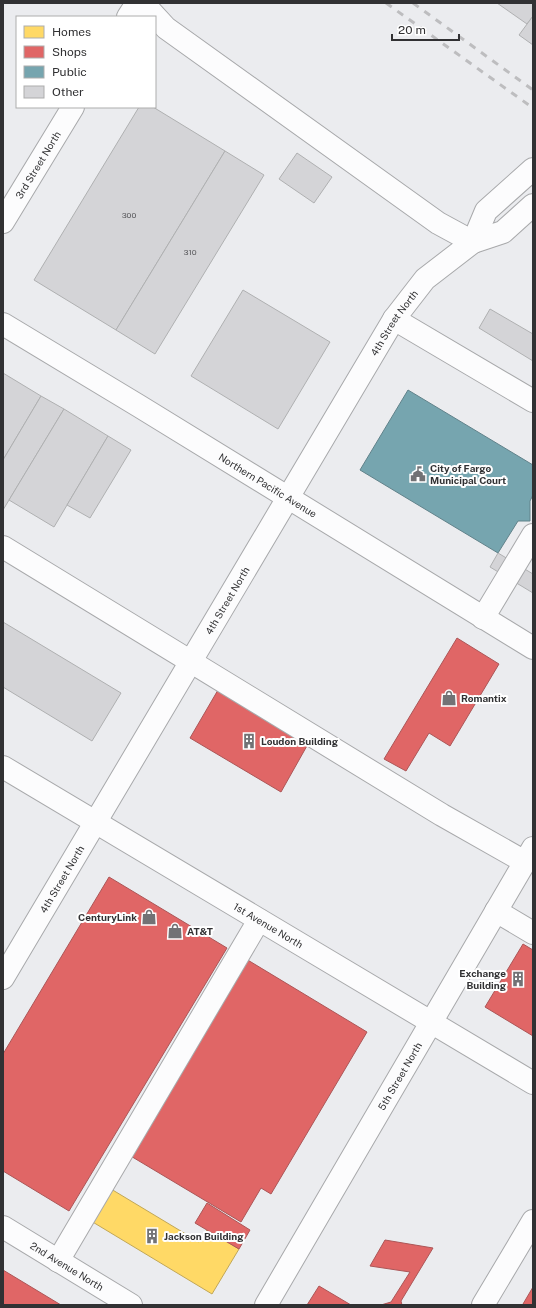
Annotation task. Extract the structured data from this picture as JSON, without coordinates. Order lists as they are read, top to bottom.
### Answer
{
  "streets": {
    "street": [
      "3rd Street North",
      "4th Street North",
      "Northern Pacific Avenue",
      "1st Avenue North",
      "5th Street North",
      "2nd Avenue North"
    ]
  },
  "crossings": [
    ["4th Street North", "Northern Pacific Avenue"],
    ["4th Street North", "1st Avenue North"],
    ["1st Avenue North", "5th Street North"]
  ],
  "places": {
    "public building": ["City of Fargo Municipal Court"],
    "shop": ["Romantix", "CenturyLink", "AT&T"],
    "building": ["Loudon Building", "Exchange Building", "Jackson Building"]
  },
  "house_numbers": ["300", "310"],
  "legend": [
    "Homes",
    "Shops",
    "Public",
    "Other"
  ],
  "scale_bar": "20 m"
}
